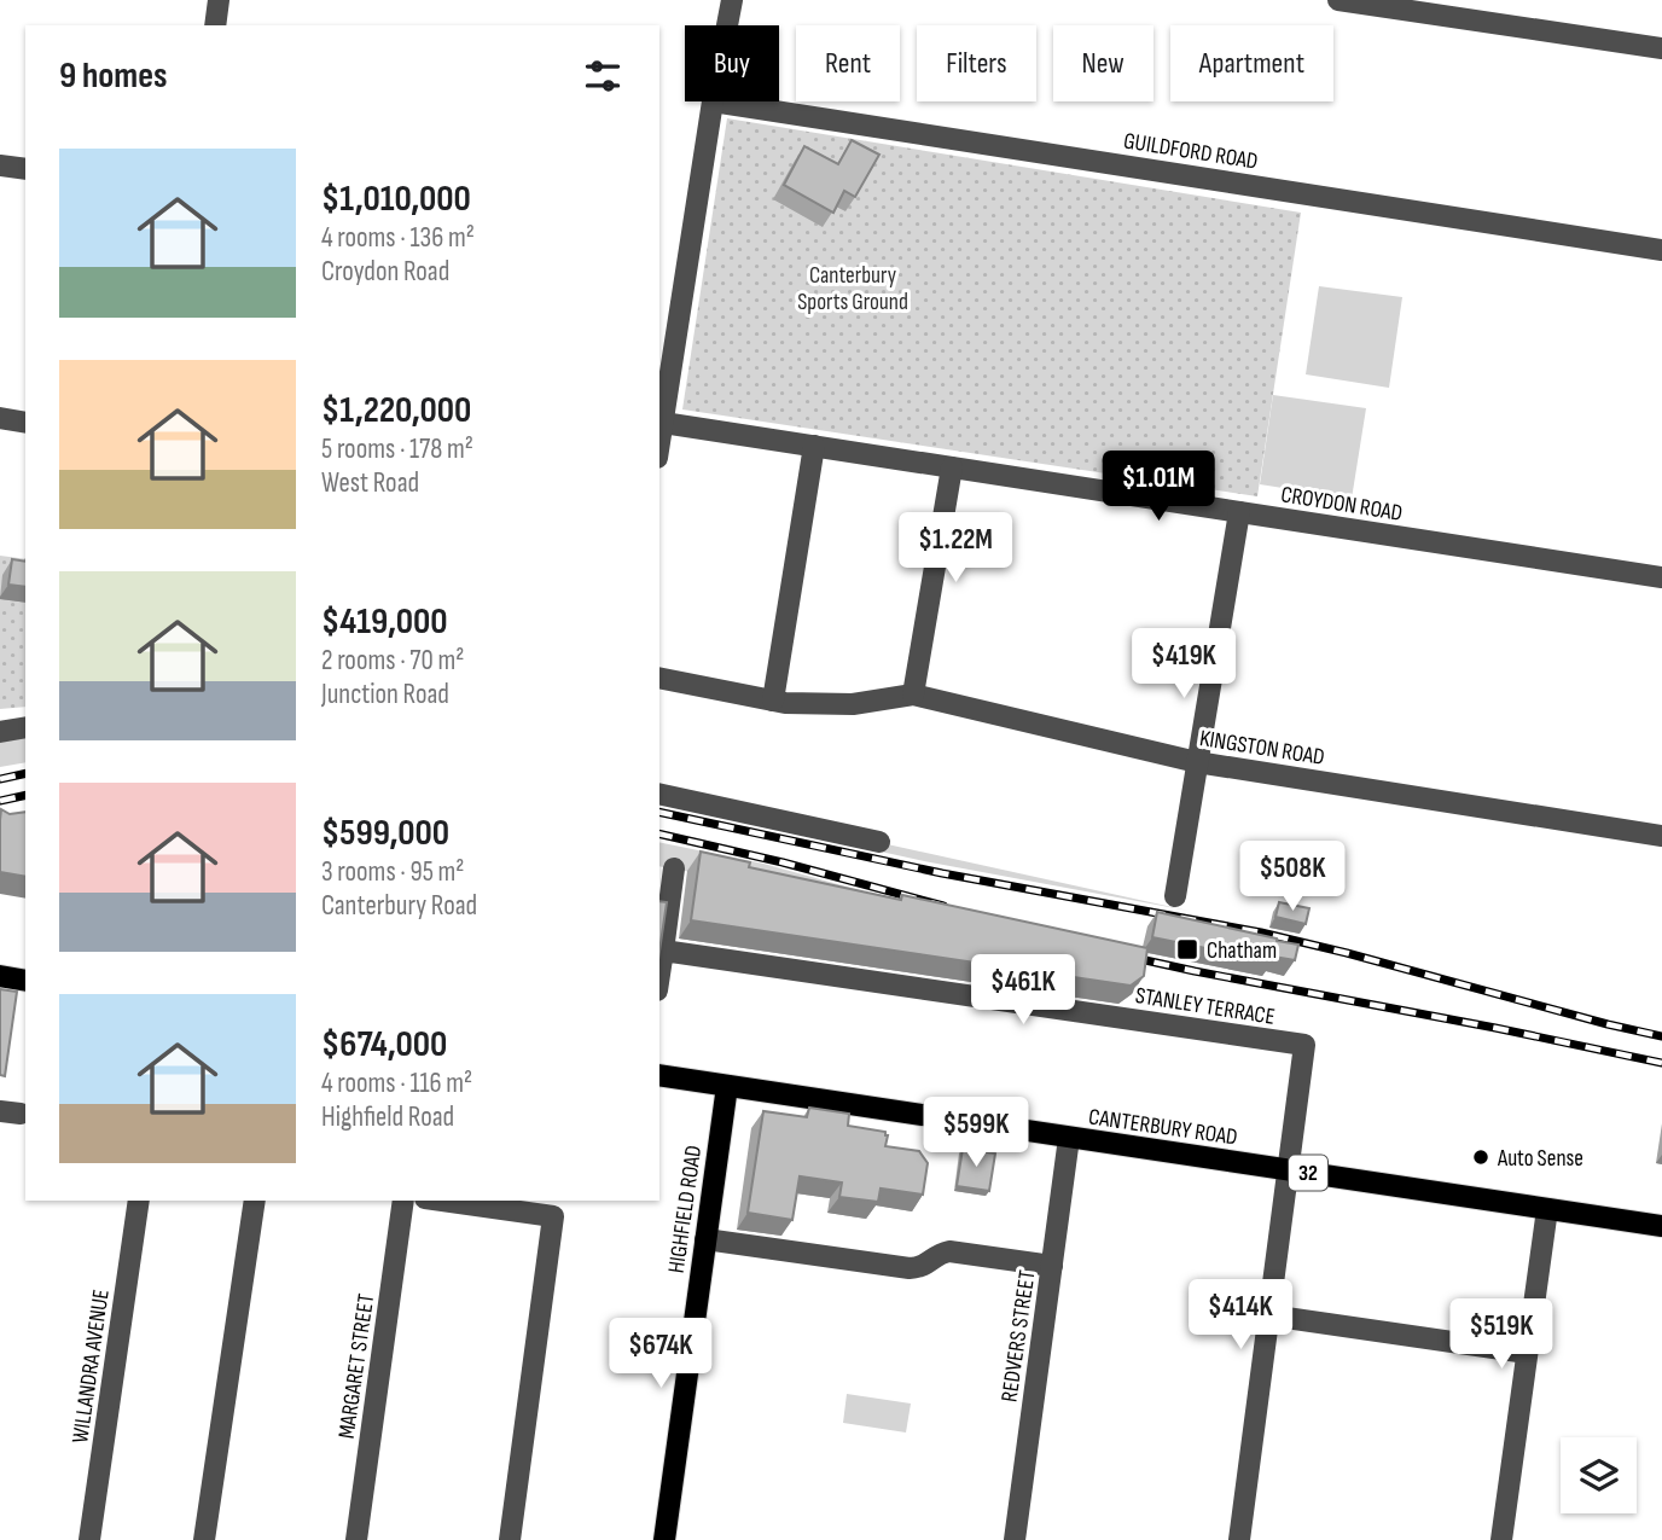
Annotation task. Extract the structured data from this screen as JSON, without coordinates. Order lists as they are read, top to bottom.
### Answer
{
  "streets": {
    "main road": ["CANTERBURY ROAD", "32", "HIGHFIELD ROAD"],
    "street": [
      "GUILDFORD ROAD",
      "CROYDON ROAD",
      "KINGSTON ROAD",
      "STANLEY TERRACE",
      "REDVERS STREET",
      "WILLANDRA AVENUE",
      "MARGARET STREET"
    ]
  },
  "crossings": [
    ["STANLEY TERRACE", "CANTERBURY ROAD"],
    ["CANTERBURY ROAD", "HIGHFIELD ROAD"],
    ["CANTERBURY ROAD", "REDVERS STREET"]
  ],
  "parks": ["Canterbury Sports Ground"],
  "places": {
    "transit": ["Chatham"],
    "other": ["Auto Sense"]
  },
  "page": {
    "chip": [
      "Buy",
      "Rent",
      "Filters",
      "New",
      "Apartment"
    ],
    "heading": "9 homes",
    "list": [
      {
        "name": "$1,010,000",
        "note": "4 rooms · 136 m² · Croydon Road"
      },
      {
        "name": "$1,220,000",
        "note": "5 rooms · 178 m² · West Road"
      },
      {
        "name": "$419,000",
        "note": "2 rooms · 70 m² · Junction Road"
      },
      {
        "name": "$599,000",
        "note": "3 rooms · 95 m² · Canterbury Road"
      },
      {
        "name": "$674,000",
        "note": "4 rooms · 116 m² · Highfield Road"
      }
    ],
    "price": [
      "$1.01M",
      "$1.22M",
      "$419K",
      "$508K",
      "$461K",
      "$599K",
      "$414K",
      "$519K",
      "$674K"
    ]
  }
}
